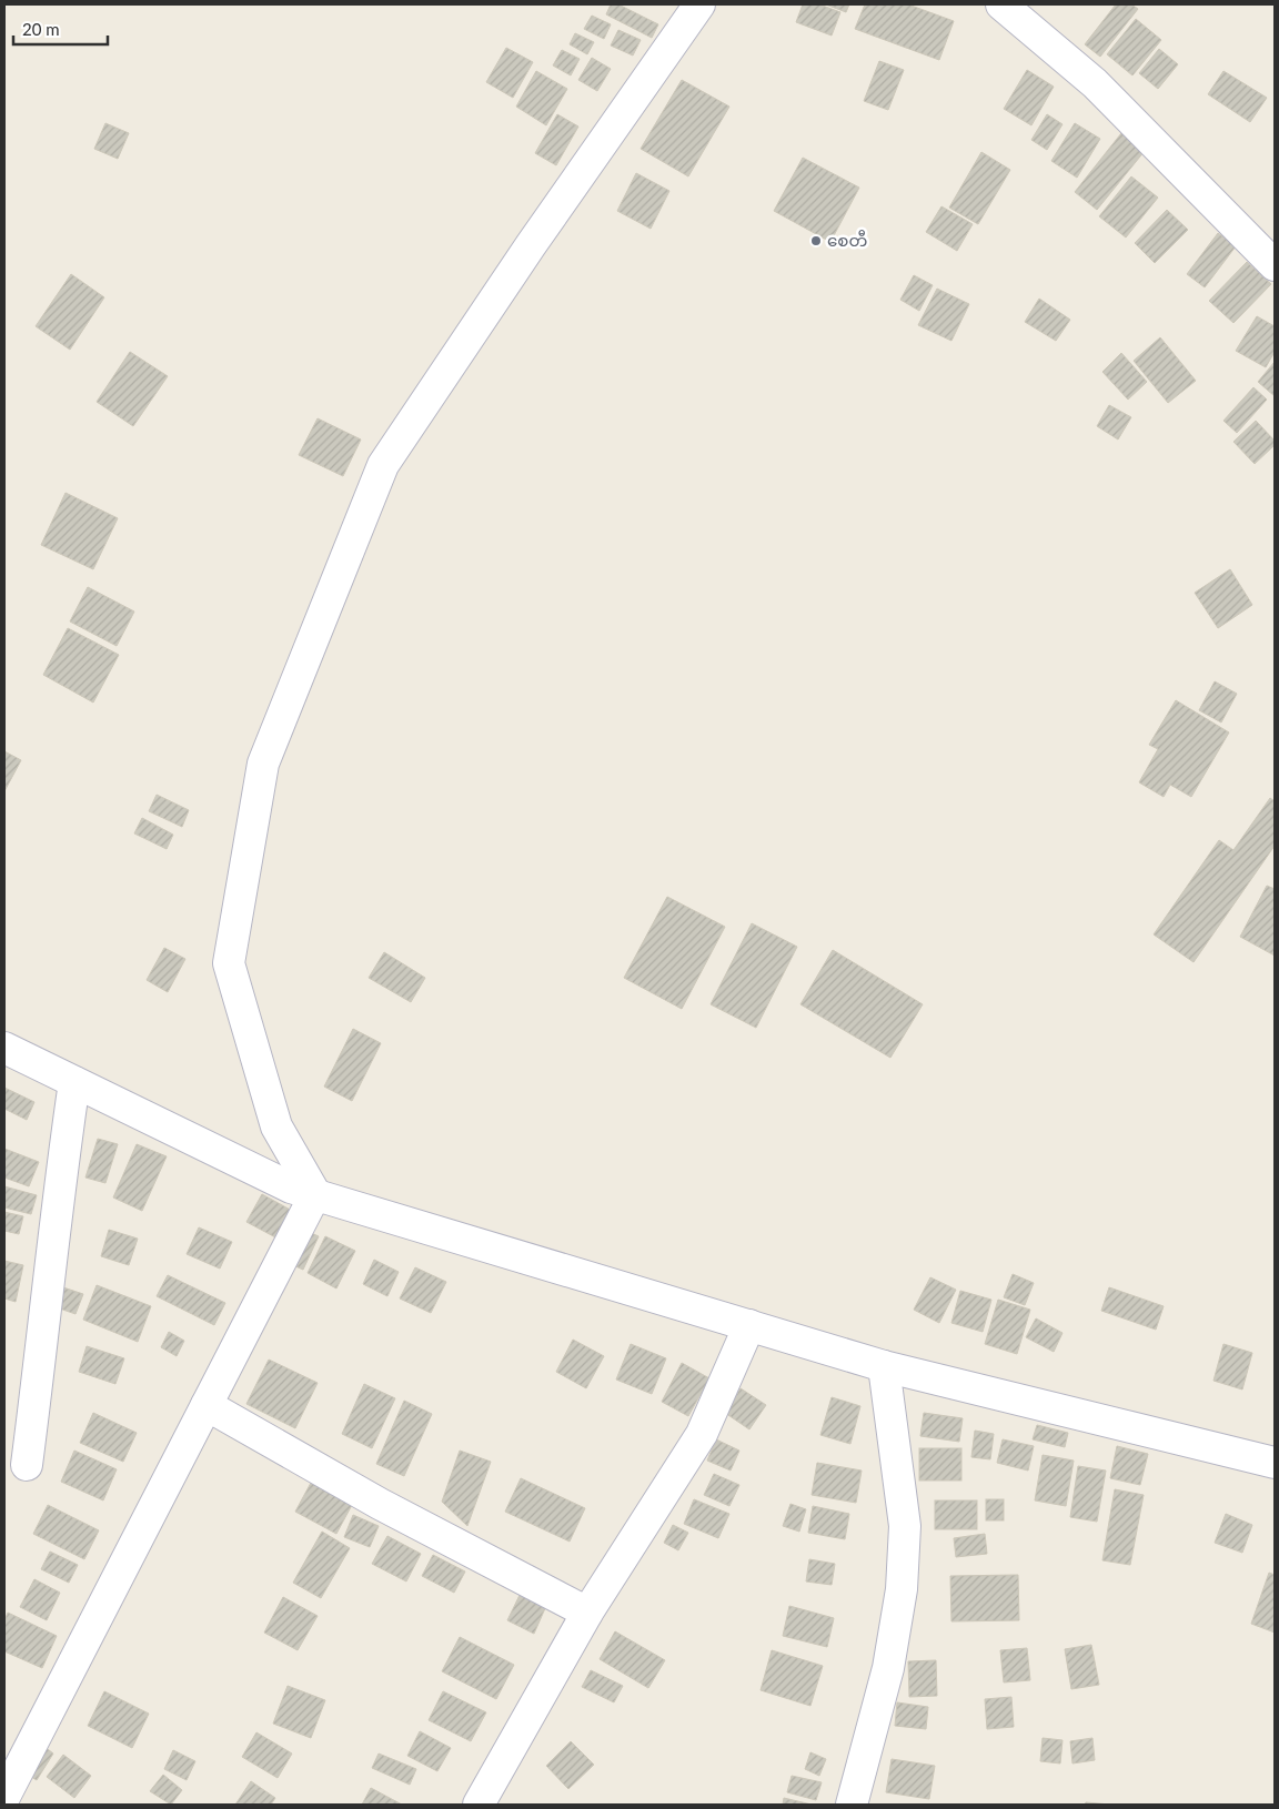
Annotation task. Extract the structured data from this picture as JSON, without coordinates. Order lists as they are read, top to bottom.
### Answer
{
  "places": ["စေတီ"],
  "scale_bar": "20 m"
}
